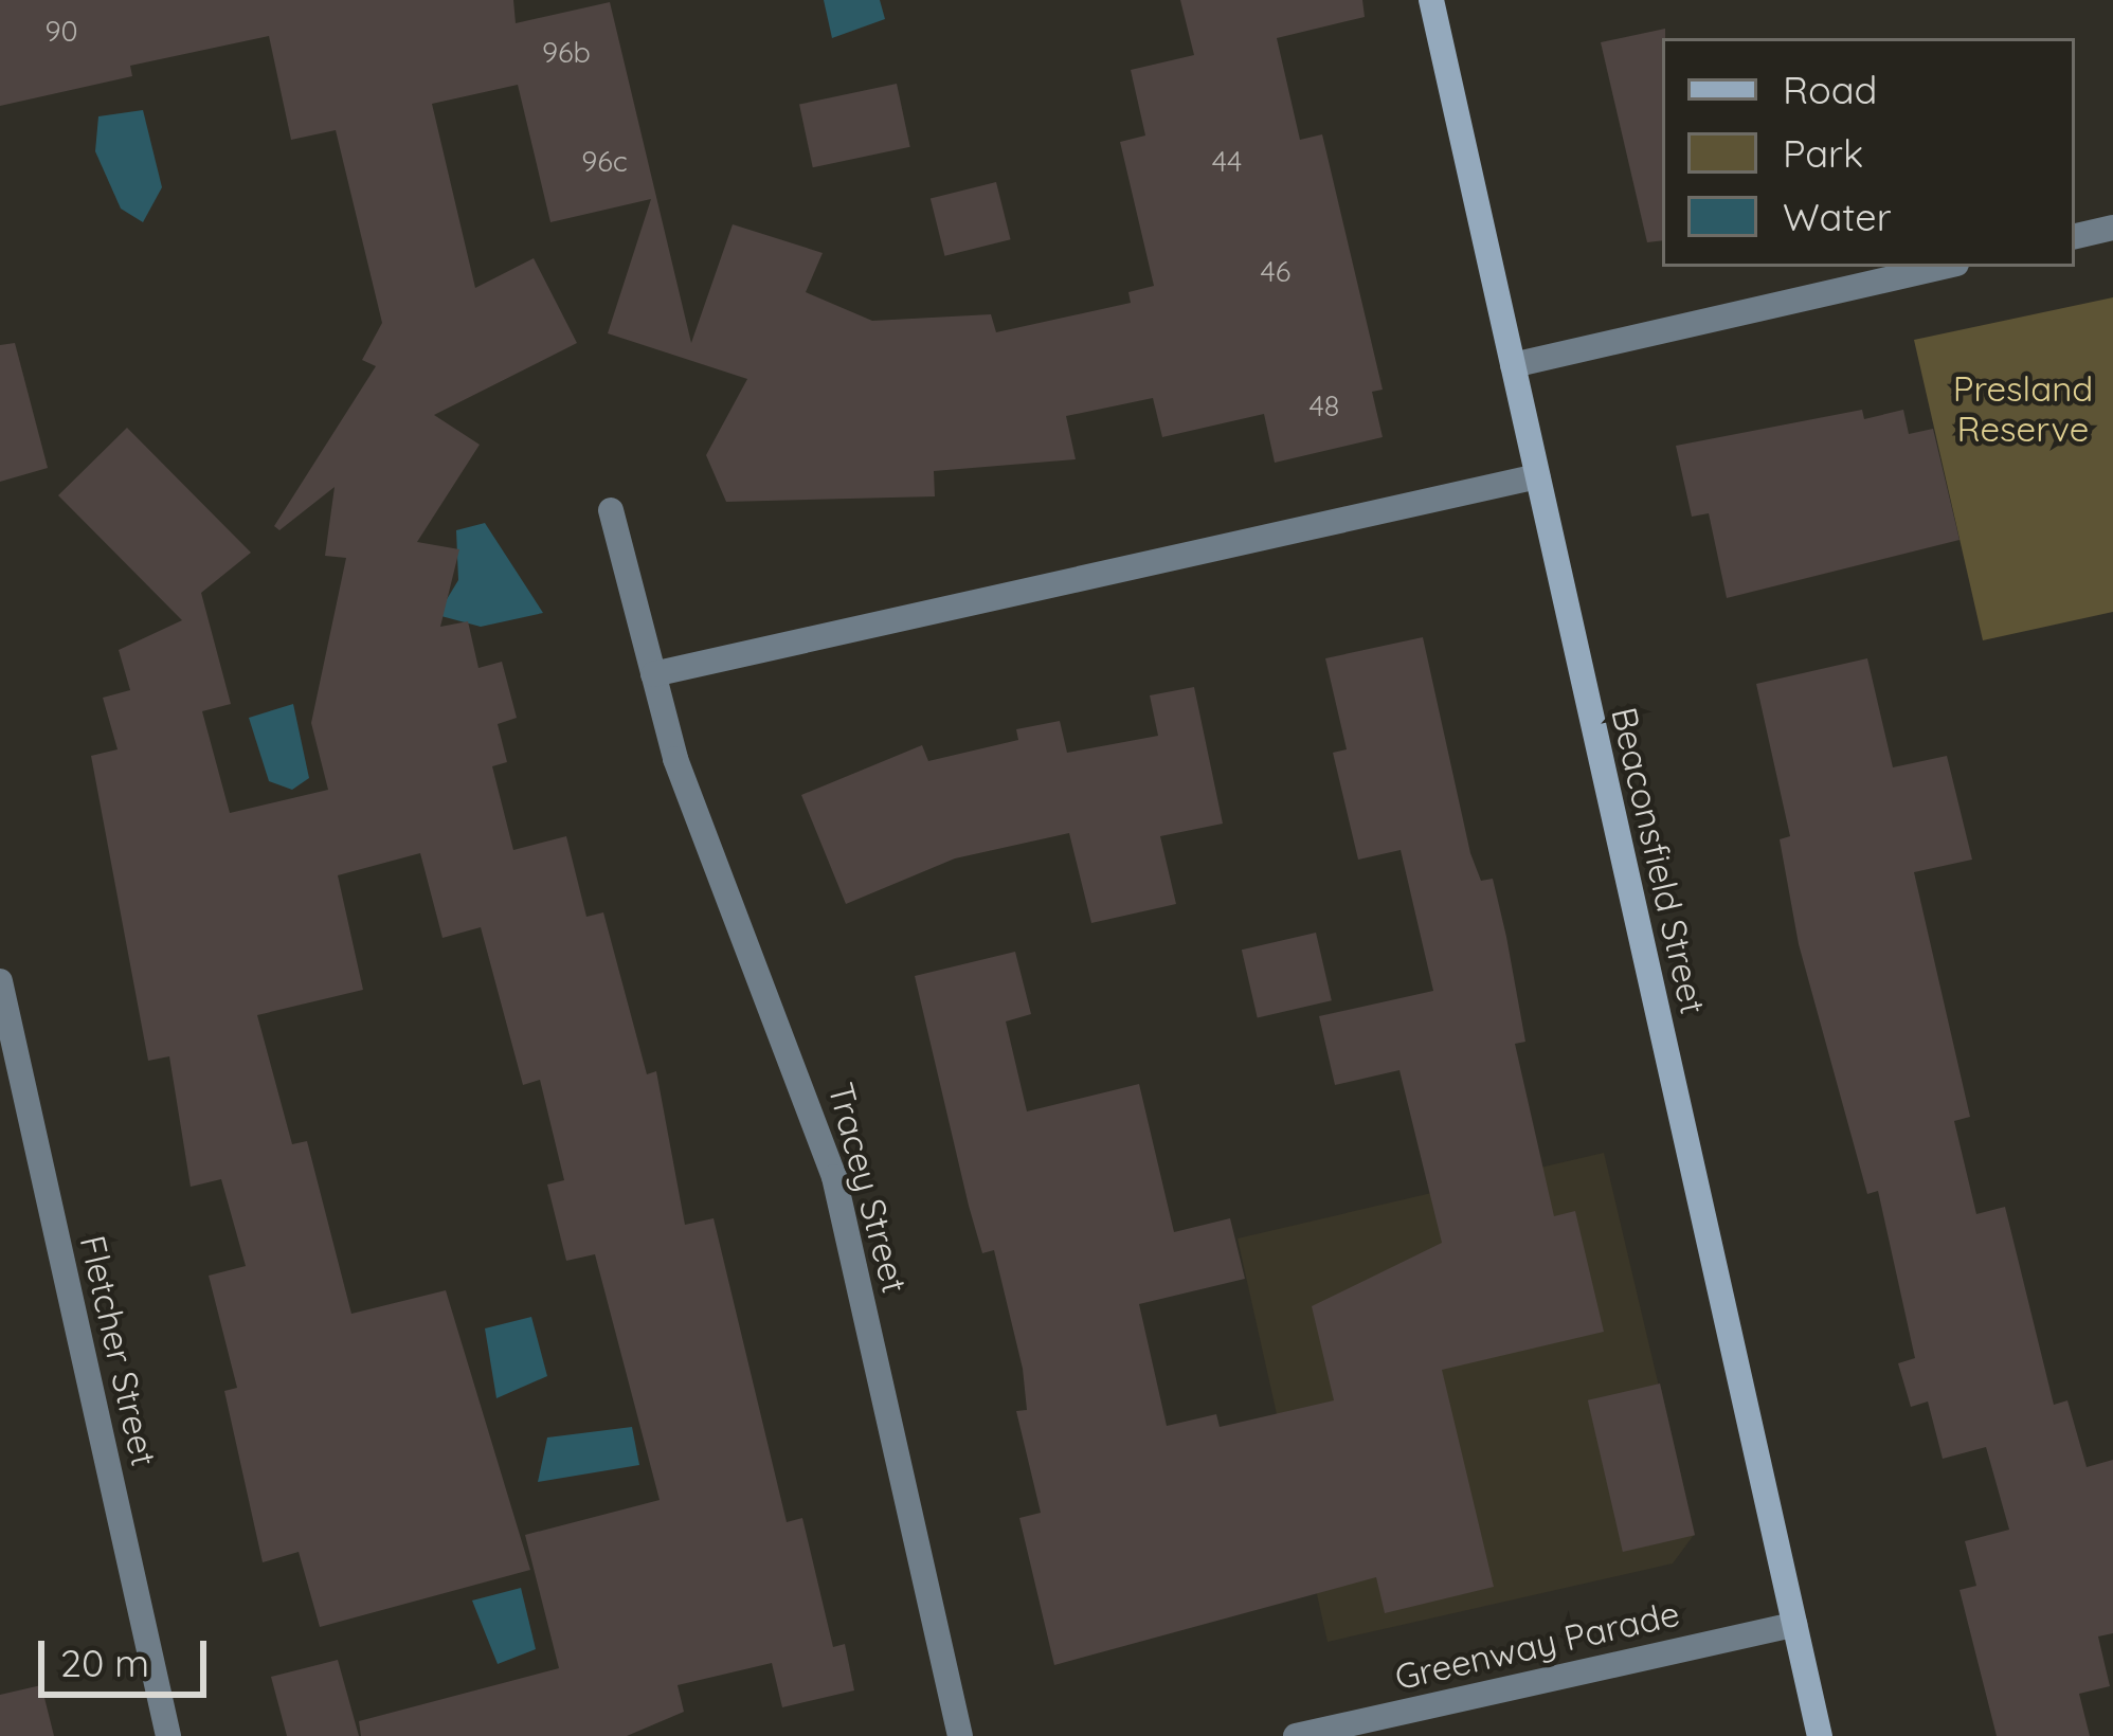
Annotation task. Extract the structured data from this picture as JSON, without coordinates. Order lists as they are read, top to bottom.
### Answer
{
  "streets": {
    "main road": ["Beaconsfield Street"],
    "street": ["Tracey Street", "Fletcher Street", "Greenway Parade"]
  },
  "crossings": [
    ["Beaconsfield Street", "Greenway Parade"]
  ],
  "parks": ["Presland Reserve"],
  "house_numbers": [
    "90",
    "96b",
    "96c",
    "44",
    "46",
    "48"
  ],
  "legend": ["Road", "Park", "Water"],
  "scale_bar": "20 m"
}
